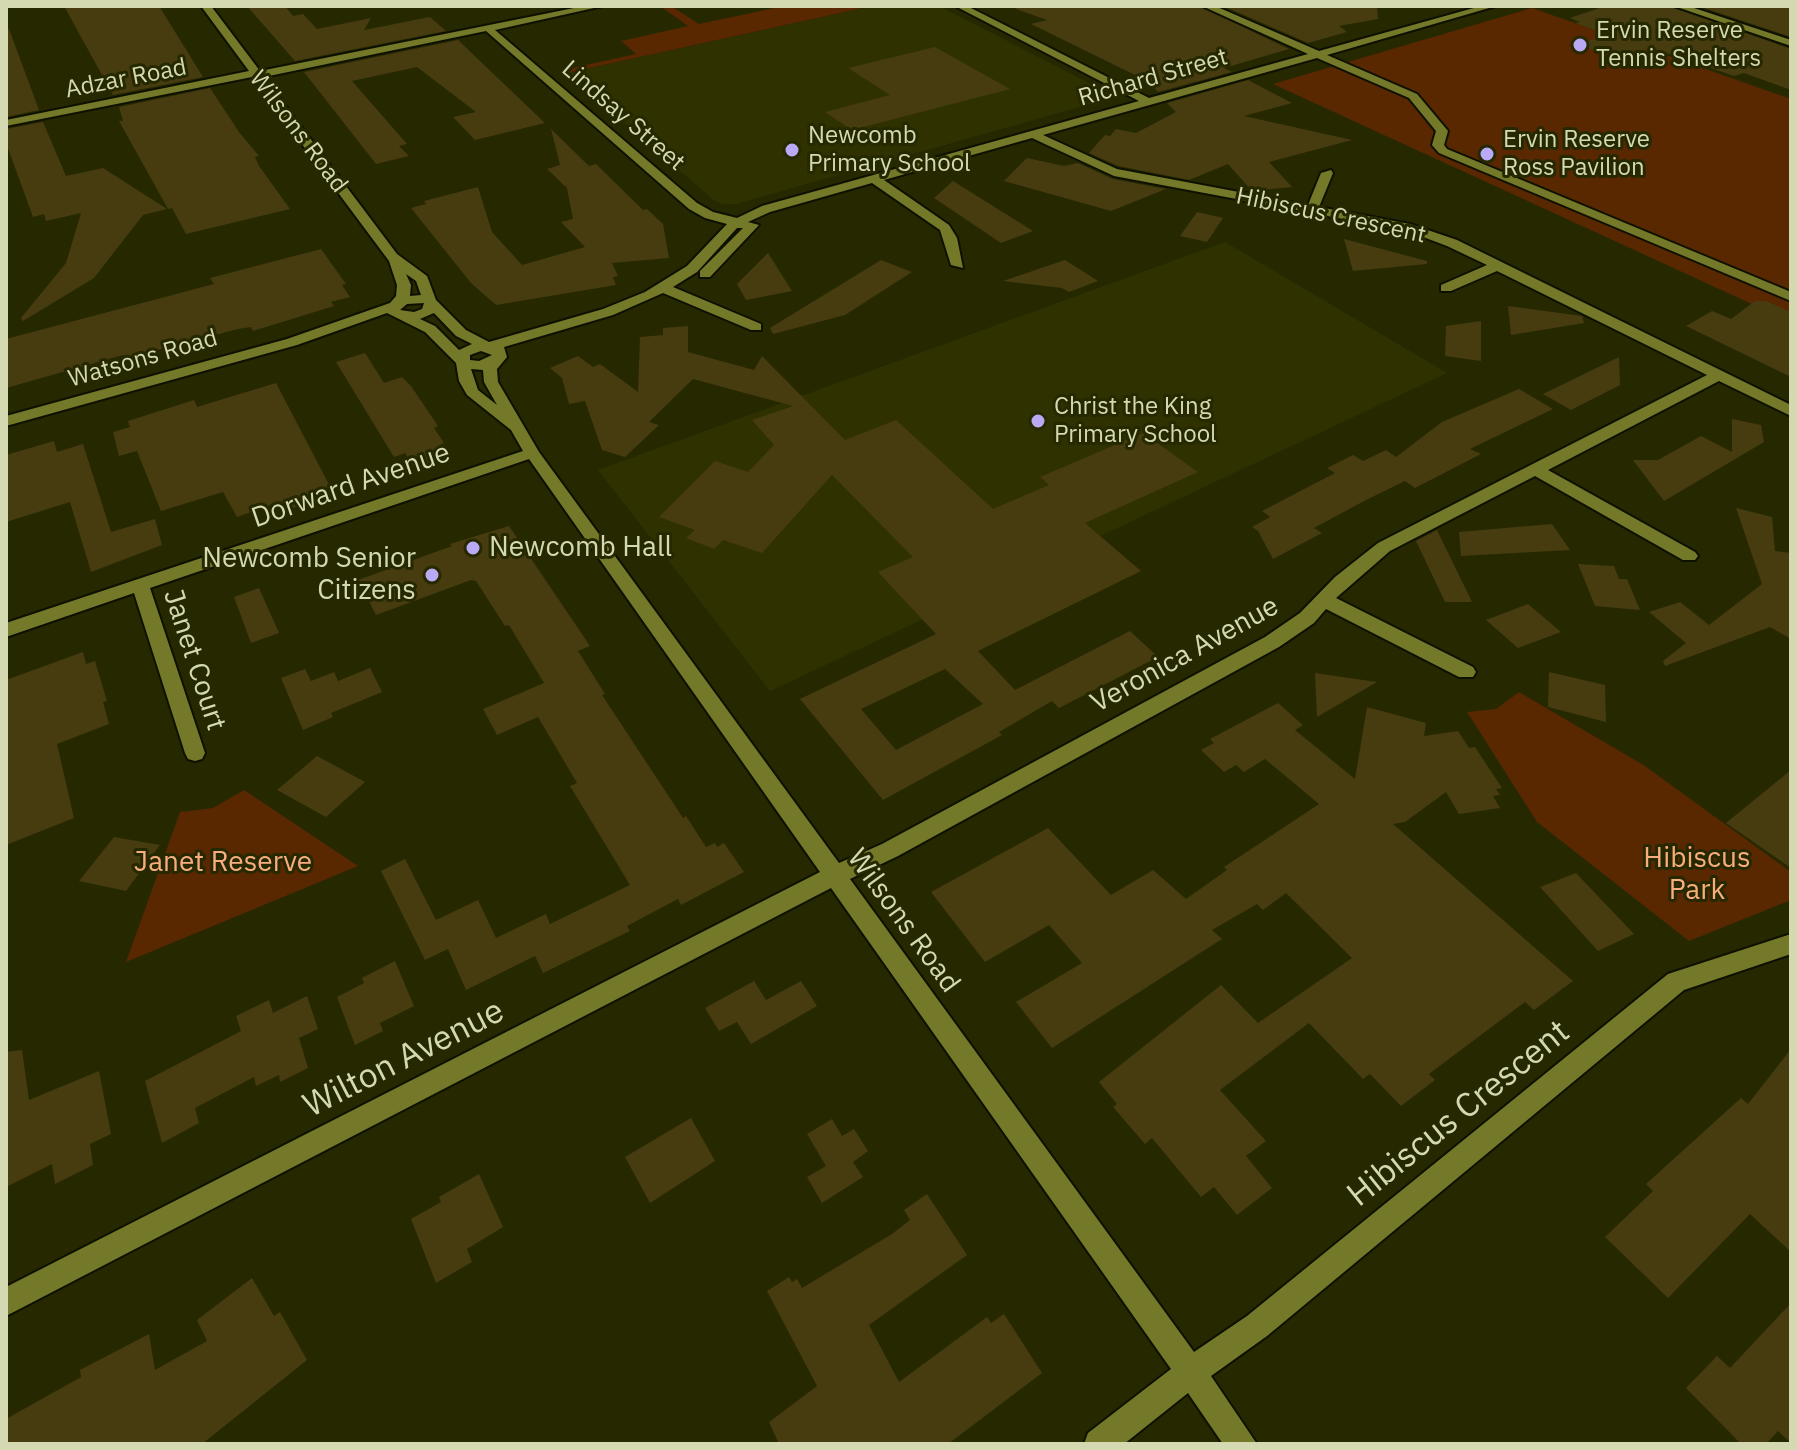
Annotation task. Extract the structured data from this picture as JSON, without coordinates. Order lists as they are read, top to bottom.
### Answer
{
  "streets": {
    "street": [
      "Richard Street",
      "Adzar Road",
      "Lindsay Street",
      "Wilsons Road",
      "Hibiscus Crescent",
      "Watsons Road",
      "Dorward Avenue",
      "Veronica Avenue",
      "Janet Court",
      "Wilton Avenue"
    ]
  },
  "crossings": [
    ["Richard Street", "Lindsay Street"],
    ["Richard Street", "Wilsons Road"],
    ["Richard Street", "Hibiscus Crescent"],
    ["Adzar Road", "Lindsay Street"],
    ["Adzar Road", "Wilsons Road"],
    ["Wilsons Road", "Hibiscus Crescent"],
    ["Wilsons Road", "Watsons Road"],
    ["Wilsons Road", "Dorward Avenue"],
    ["Wilsons Road", "Veronica Avenue"],
    ["Wilsons Road", "Wilton Avenue"],
    ["Hibiscus Crescent", "Veronica Avenue"],
    ["Dorward Avenue", "Janet Court"],
    ["Veronica Avenue", "Wilton Avenue"]
  ],
  "parks": ["Hibiscus Park", "Janet Reserve"],
  "places": [
    "Ervin Reserve Tennis Shelters",
    "Newcomb Primary School",
    "Ervin Reserve Ross Pavilion",
    "Christ the King Primary School",
    "Newcomb Hall",
    "Newcomb Senior Citizens"
  ]
}
